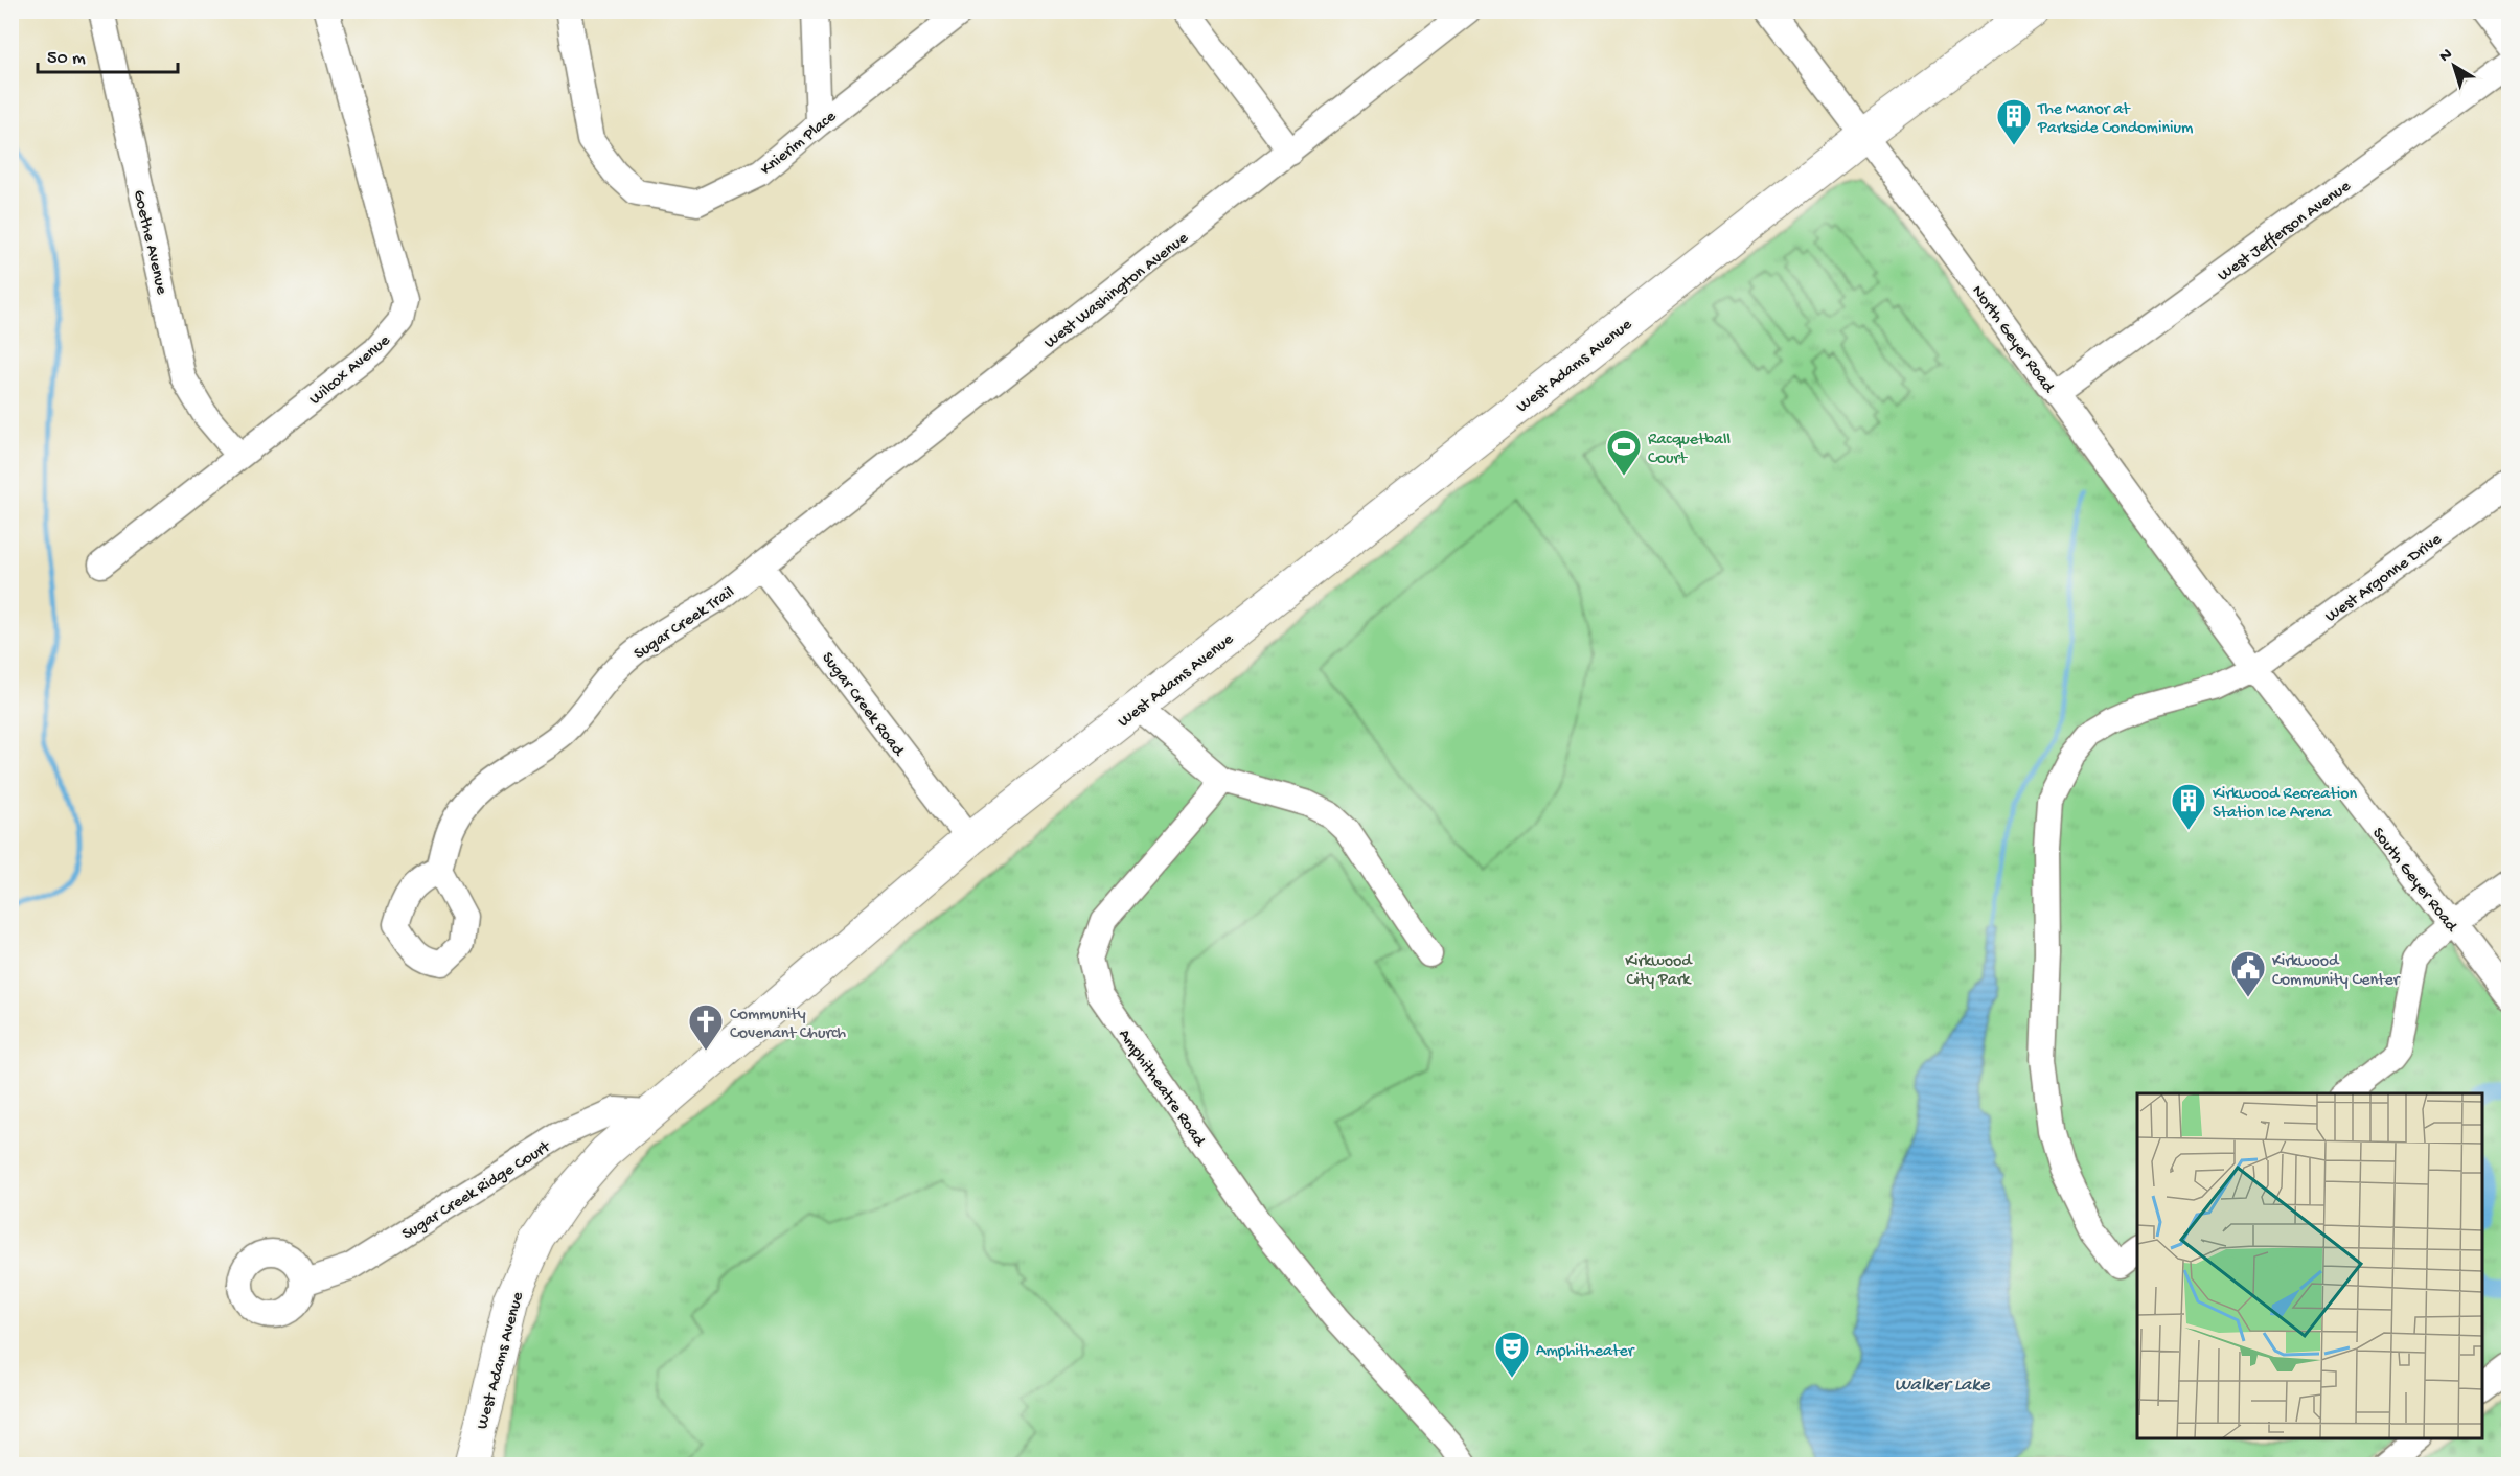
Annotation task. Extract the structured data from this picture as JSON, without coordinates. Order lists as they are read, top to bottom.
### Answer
{
  "streets": {
    "main road": ["West Adams Avenue"],
    "street": [
      "Knierim Place",
      "West Jefferson Avenue",
      "Goethe Avenue",
      "West Washington Avenue",
      "North Geyer Road",
      "Wilcox Avenue",
      "West Argonne Drive",
      "Sugar Creek Trail",
      "Sugar Creek Road",
      "South Geyer Road",
      "Amphitheatre Road",
      "Sugar Creek Ridge Court"
    ]
  },
  "crossings": [
    ["West Jefferson Avenue", "North Geyer Road"],
    ["Goethe Avenue", "Wilcox Avenue"],
    ["West Washington Avenue", "Sugar Creek Trail"],
    ["West Washington Avenue", "Sugar Creek Road"],
    ["North Geyer Road", "West Adams Avenue"],
    ["North Geyer Road", "West Argonne Drive"],
    ["North Geyer Road", "South Geyer Road"],
    ["West Adams Avenue", "Sugar Creek Road"],
    ["West Adams Avenue", "Sugar Creek Ridge Court"],
    ["West Argonne Drive", "South Geyer Road"],
    ["Sugar Creek Trail", "Sugar Creek Road"]
  ],
  "water": ["Walker Lake"],
  "parks": ["Kirkwood City Park"],
  "places": {
    "building": ["The Manor at Parkside Condominium", "Kirkwood Recreation Station Ice Arena"],
    "sports": ["Racquetball Court"],
    "public building": ["Kirkwood Community Center"],
    "church": ["Community Covenant Church"],
    "theatre": ["Amphitheater"]
  },
  "scale_bar": "50 m",
  "north": "top left"
}
